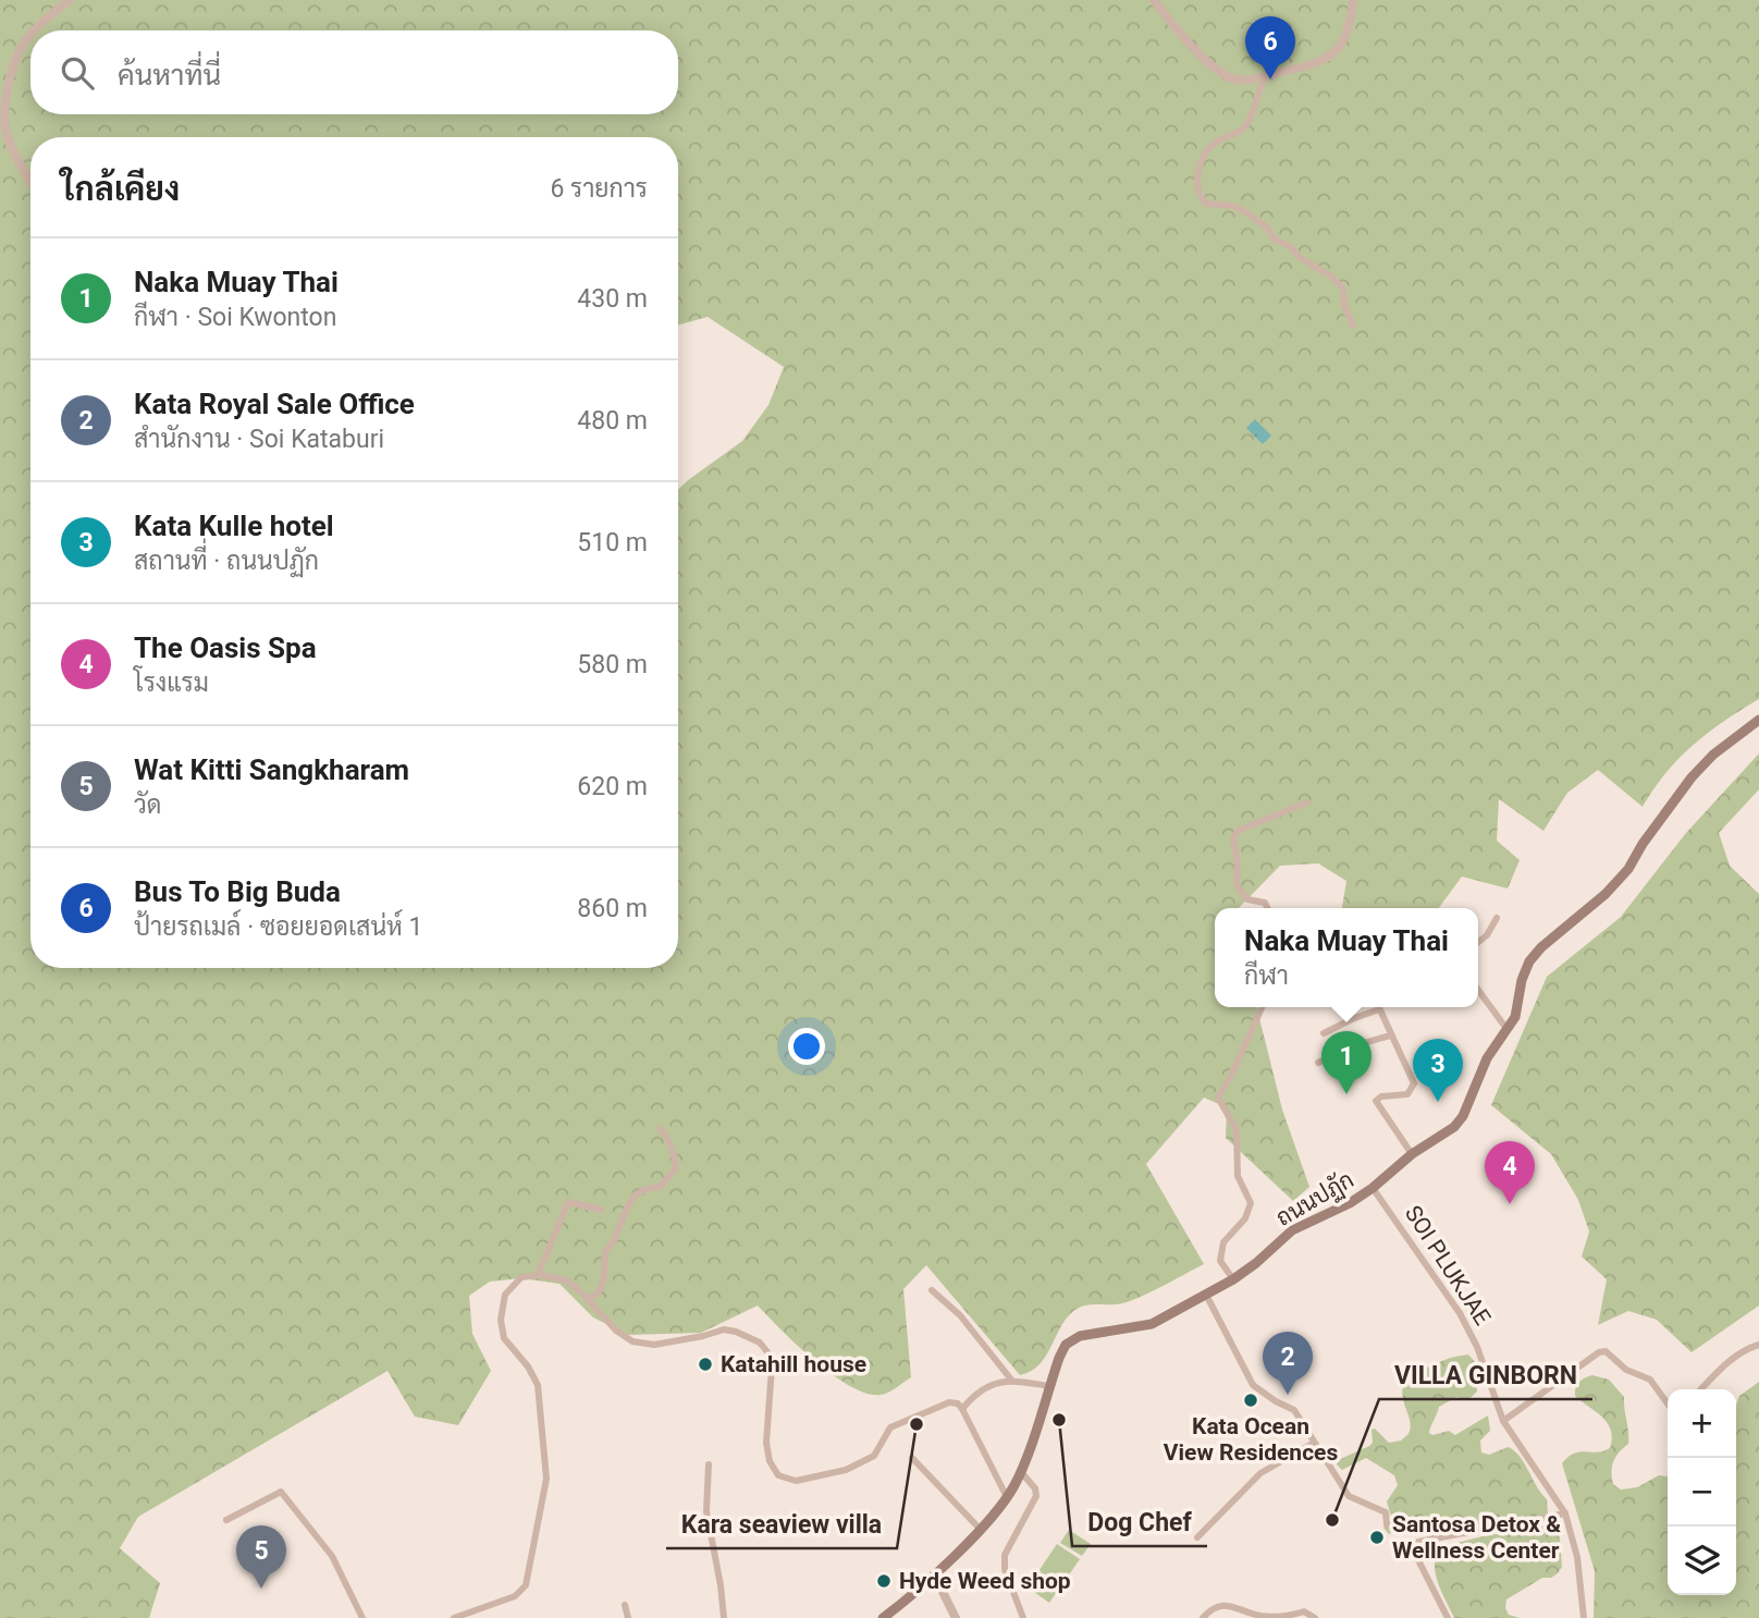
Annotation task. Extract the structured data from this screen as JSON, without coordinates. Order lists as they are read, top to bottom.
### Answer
{
  "streets": {
    "main road": ["ถนนปฏัก"],
    "street": ["SOI PLUKJAE"]
  },
  "crossings": [
    ["ถนนปฏัก", "SOI PLUKJAE"]
  ],
  "places": [
    "Katahill house",
    "Kata Ocean View Residences",
    "Dog Chef",
    "Kara seaview villa",
    "VILLA GINBORN",
    "Santosa Detox & Wellness Center",
    "Hyde Weed shop"
  ],
  "page": {
    "pins": [
      "6",
      "1",
      "3",
      "4",
      "2",
      "5"
    ],
    "search": "ค้นหาที่นี่",
    "heading": ["ใกล้เคียง", "6 รายการ"],
    "list": [
      {
        "mark": "1",
        "name": "Naka Muay Thai",
        "note": "กีฬา · Soi Kwonton",
        "value": "430 m"
      },
      {
        "mark": "2",
        "name": "Kata Royal Sale Office",
        "note": "สำนักงาน · Soi Kataburi",
        "value": "480 m"
      },
      {
        "mark": "3",
        "name": "Kata Kulle hotel",
        "note": "สถานที่ · ถนนปฏัก",
        "value": "510 m"
      },
      {
        "mark": "4",
        "name": "The Oasis Spa",
        "note": "โรงแรม",
        "value": "580 m"
      },
      {
        "mark": "5",
        "name": "Wat Kitti Sangkharam",
        "note": "วัด",
        "value": "620 m"
      },
      {
        "mark": "6",
        "name": "Bus To Big Buda",
        "note": "ป้ายรถเมล์ · ซอยยอดเสน่ห์ 1",
        "value": "860 m"
      }
    ],
    "popup": ["Naka Muay Thai", "กีฬา"],
    "map_buttons": ["+", "−"]
  }
}
